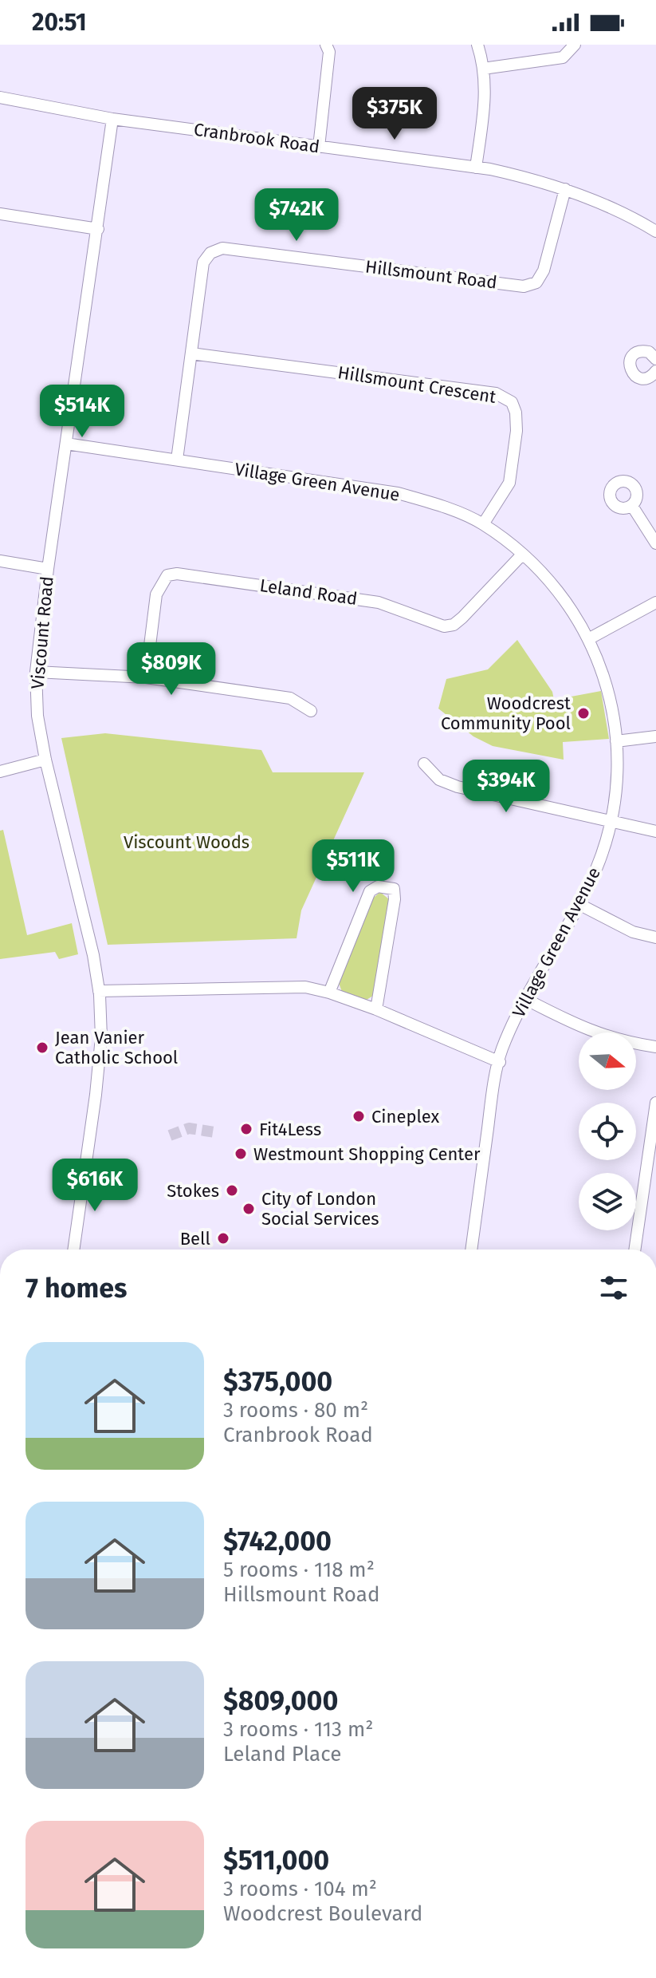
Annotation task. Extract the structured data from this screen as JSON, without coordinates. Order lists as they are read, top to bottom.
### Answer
{
  "streets": {
    "street": [
      "Cranbrook Road",
      "Hillsmount Road",
      "Hillsmount Crescent",
      "Village Green Avenue",
      "Leland Road",
      "Viscount Road"
    ]
  },
  "crossings": [
    ["Cranbrook Road", "Hillsmount Road"],
    ["Cranbrook Road", "Viscount Road"],
    ["Hillsmount Road", "Hillsmount Crescent"],
    ["Hillsmount Road", "Village Green Avenue"],
    ["Hillsmount Crescent", "Village Green Avenue"],
    ["Village Green Avenue", "Leland Road"],
    ["Village Green Avenue", "Viscount Road"]
  ],
  "parks": ["Viscount Woods"],
  "places": [
    "Woodcrest Community Pool",
    "Jean Vanier Catholic School",
    "Cineplex",
    "Fit4Less",
    "Westmount Shopping Center",
    "Stokes",
    "City of London Social Services",
    "Bell"
  ],
  "north": "right",
  "page": {
    "status": "20:51",
    "price": [
      "$375K",
      "$742K",
      "$514K",
      "$809K",
      "$394K",
      "$511K",
      "$616K"
    ],
    "heading": "7 homes",
    "list": [
      {
        "name": "$375,000",
        "note": "3 rooms · 80 m² · Cranbrook Road"
      },
      {
        "name": "$742,000",
        "note": "5 rooms · 118 m² · Hillsmount Road"
      },
      {
        "name": "$809,000",
        "note": "3 rooms · 113 m² · Leland Place"
      },
      {
        "name": "$511,000",
        "note": "3 rooms · 104 m² · Woodcrest Boulevard"
      }
    ]
  }
}
